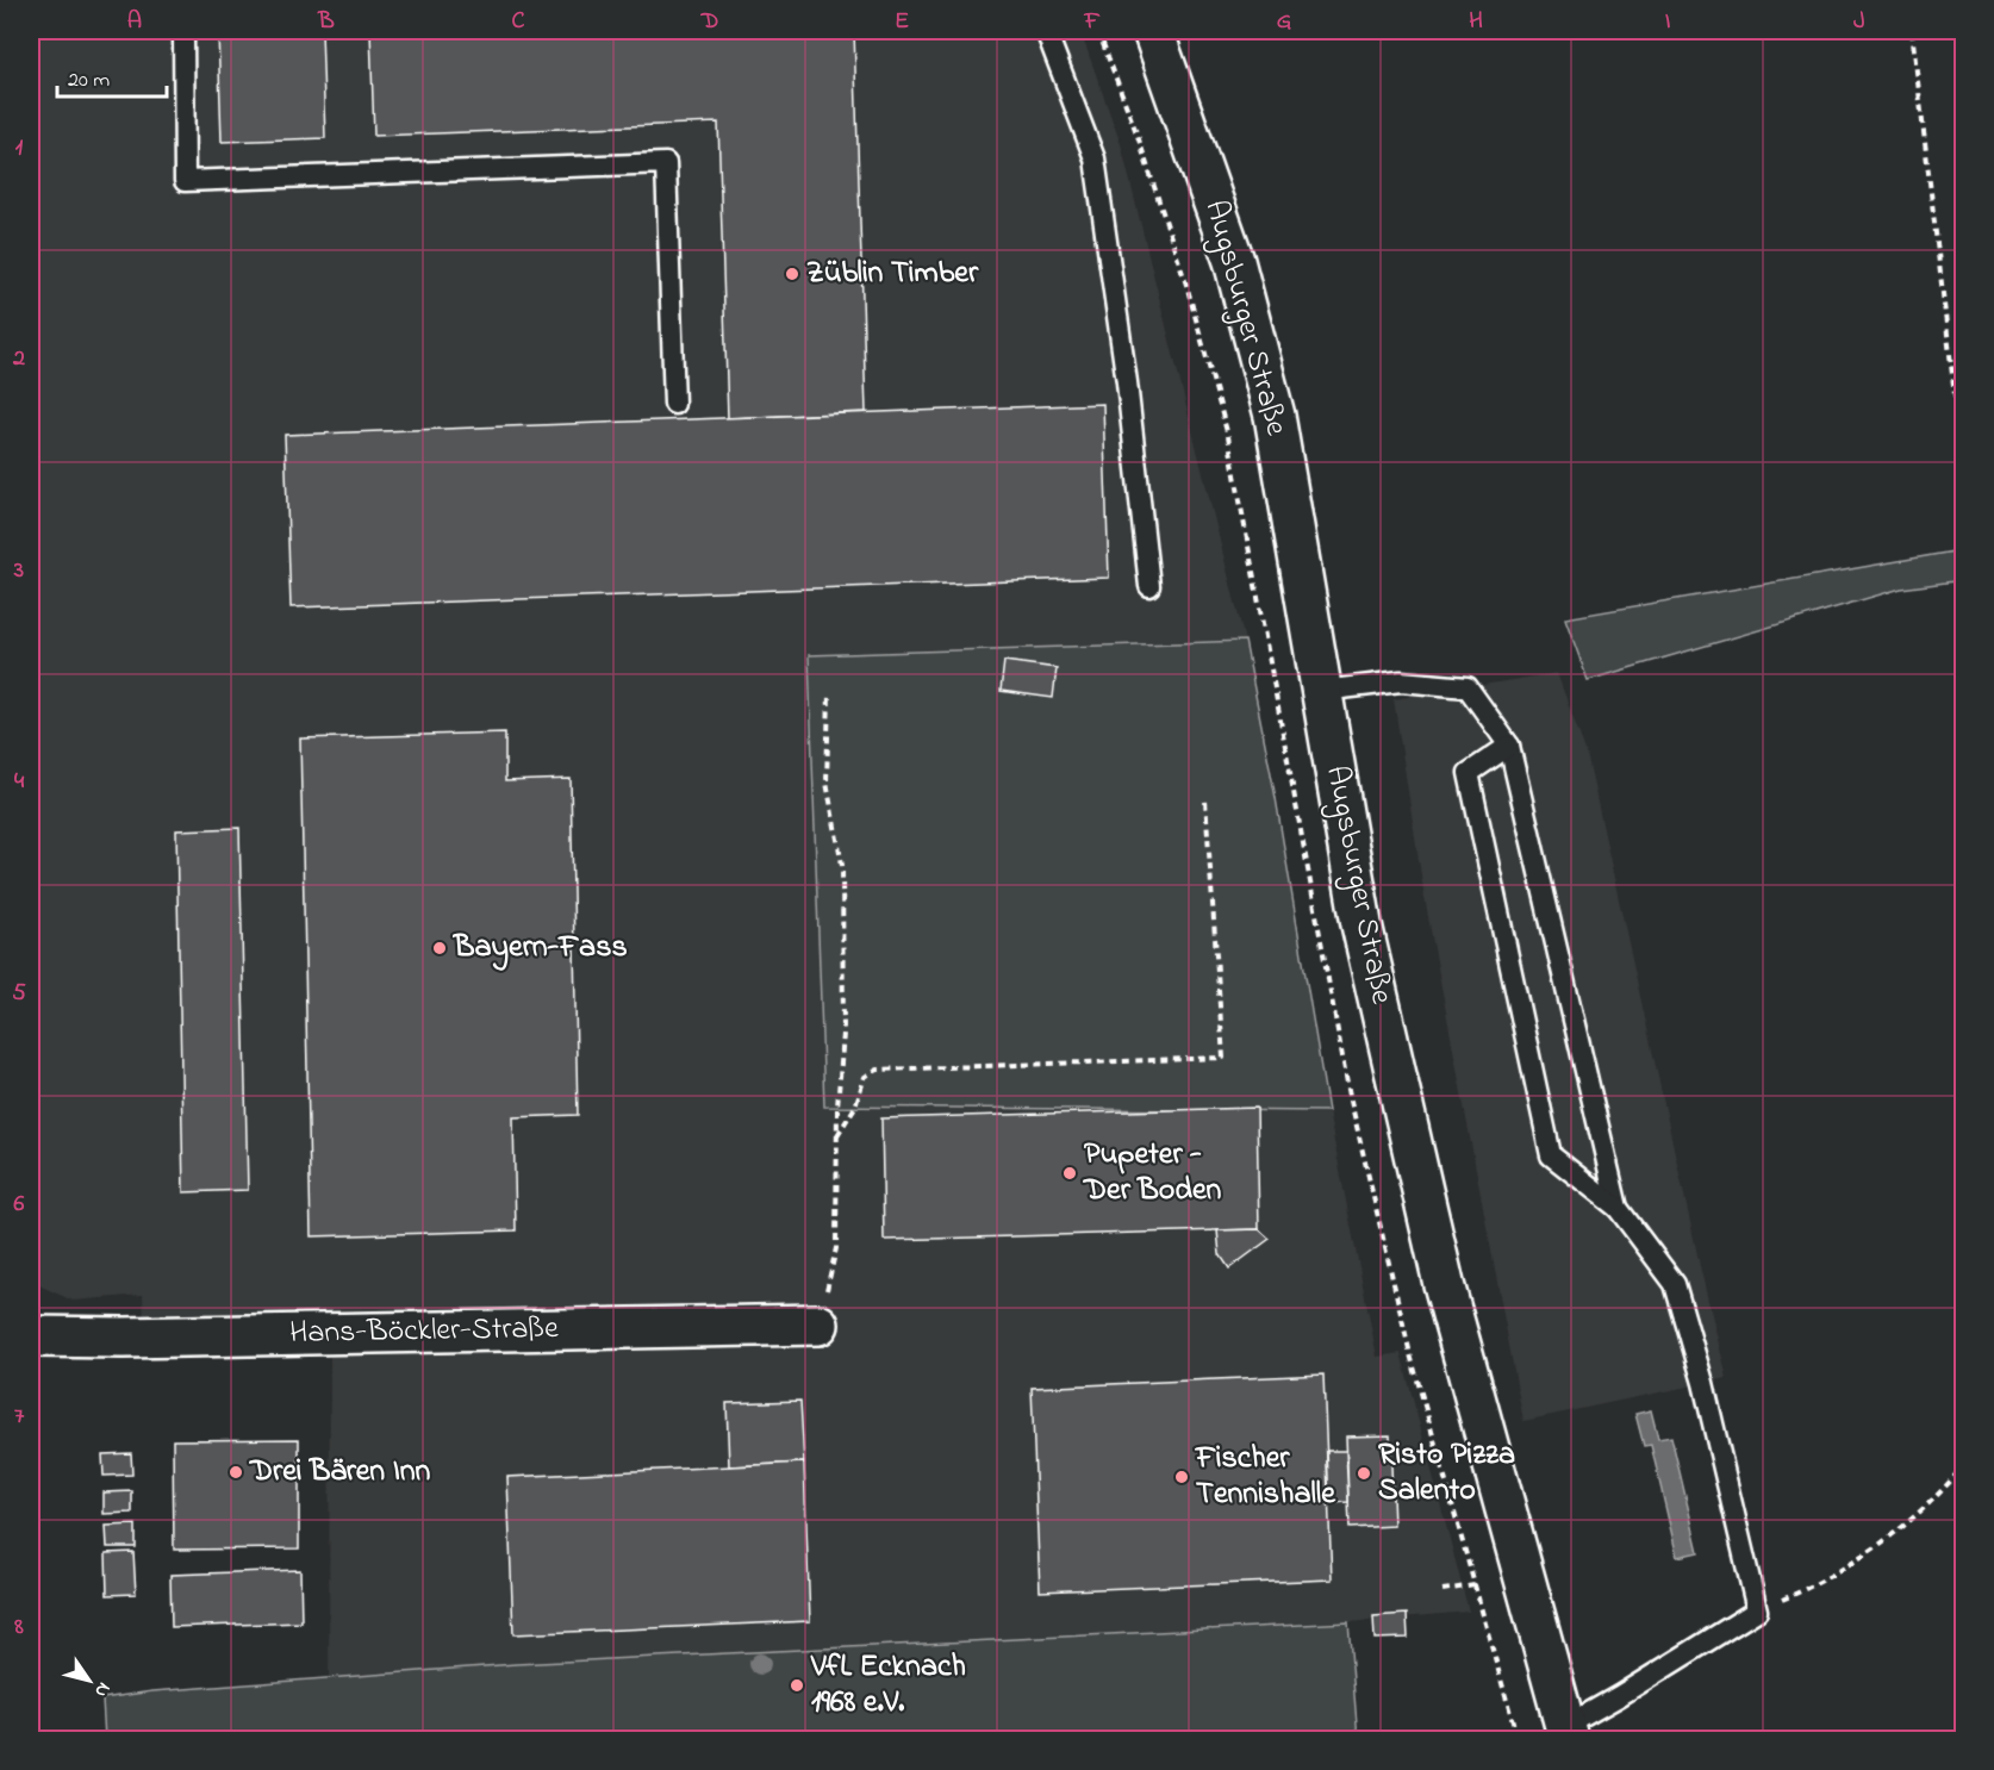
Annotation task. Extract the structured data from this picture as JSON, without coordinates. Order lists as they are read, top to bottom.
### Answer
{
  "streets": {
    "main road": ["Augsburger Straße", "Hans-Böckler-Straße"]
  },
  "places": [
    "Züblin Timber",
    "Bayern-Fass",
    "Pupeter - Der Boden",
    "Drei Bären Inn",
    "Risto Pizza Salento",
    "Fischer Tennishalle",
    "VfL Ecknach 1968 e.V."
  ],
  "scale_bar": "20 m",
  "north": "bottom right",
  "grid": {
    "columns": [
      "A",
      "B",
      "C",
      "D",
      "E",
      "F",
      "G",
      "H",
      "I",
      "J"
    ],
    "rows": [
      "1",
      "2",
      "3",
      "4",
      "5",
      "6",
      "7",
      "8"
    ]
  }
}
